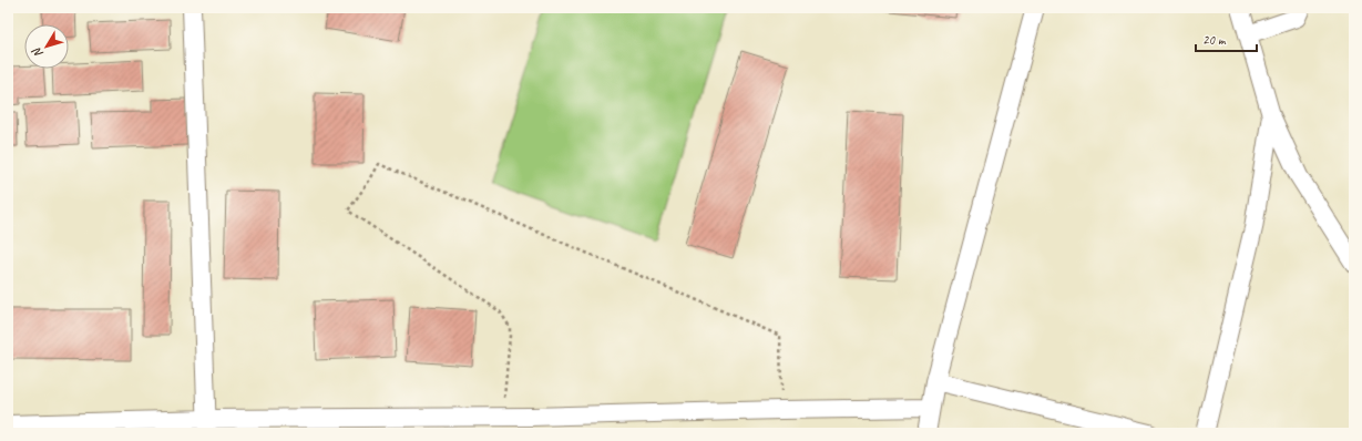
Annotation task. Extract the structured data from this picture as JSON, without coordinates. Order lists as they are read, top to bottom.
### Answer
{
  "scale_bar": "20 m",
  "north": "bottom left"
}
